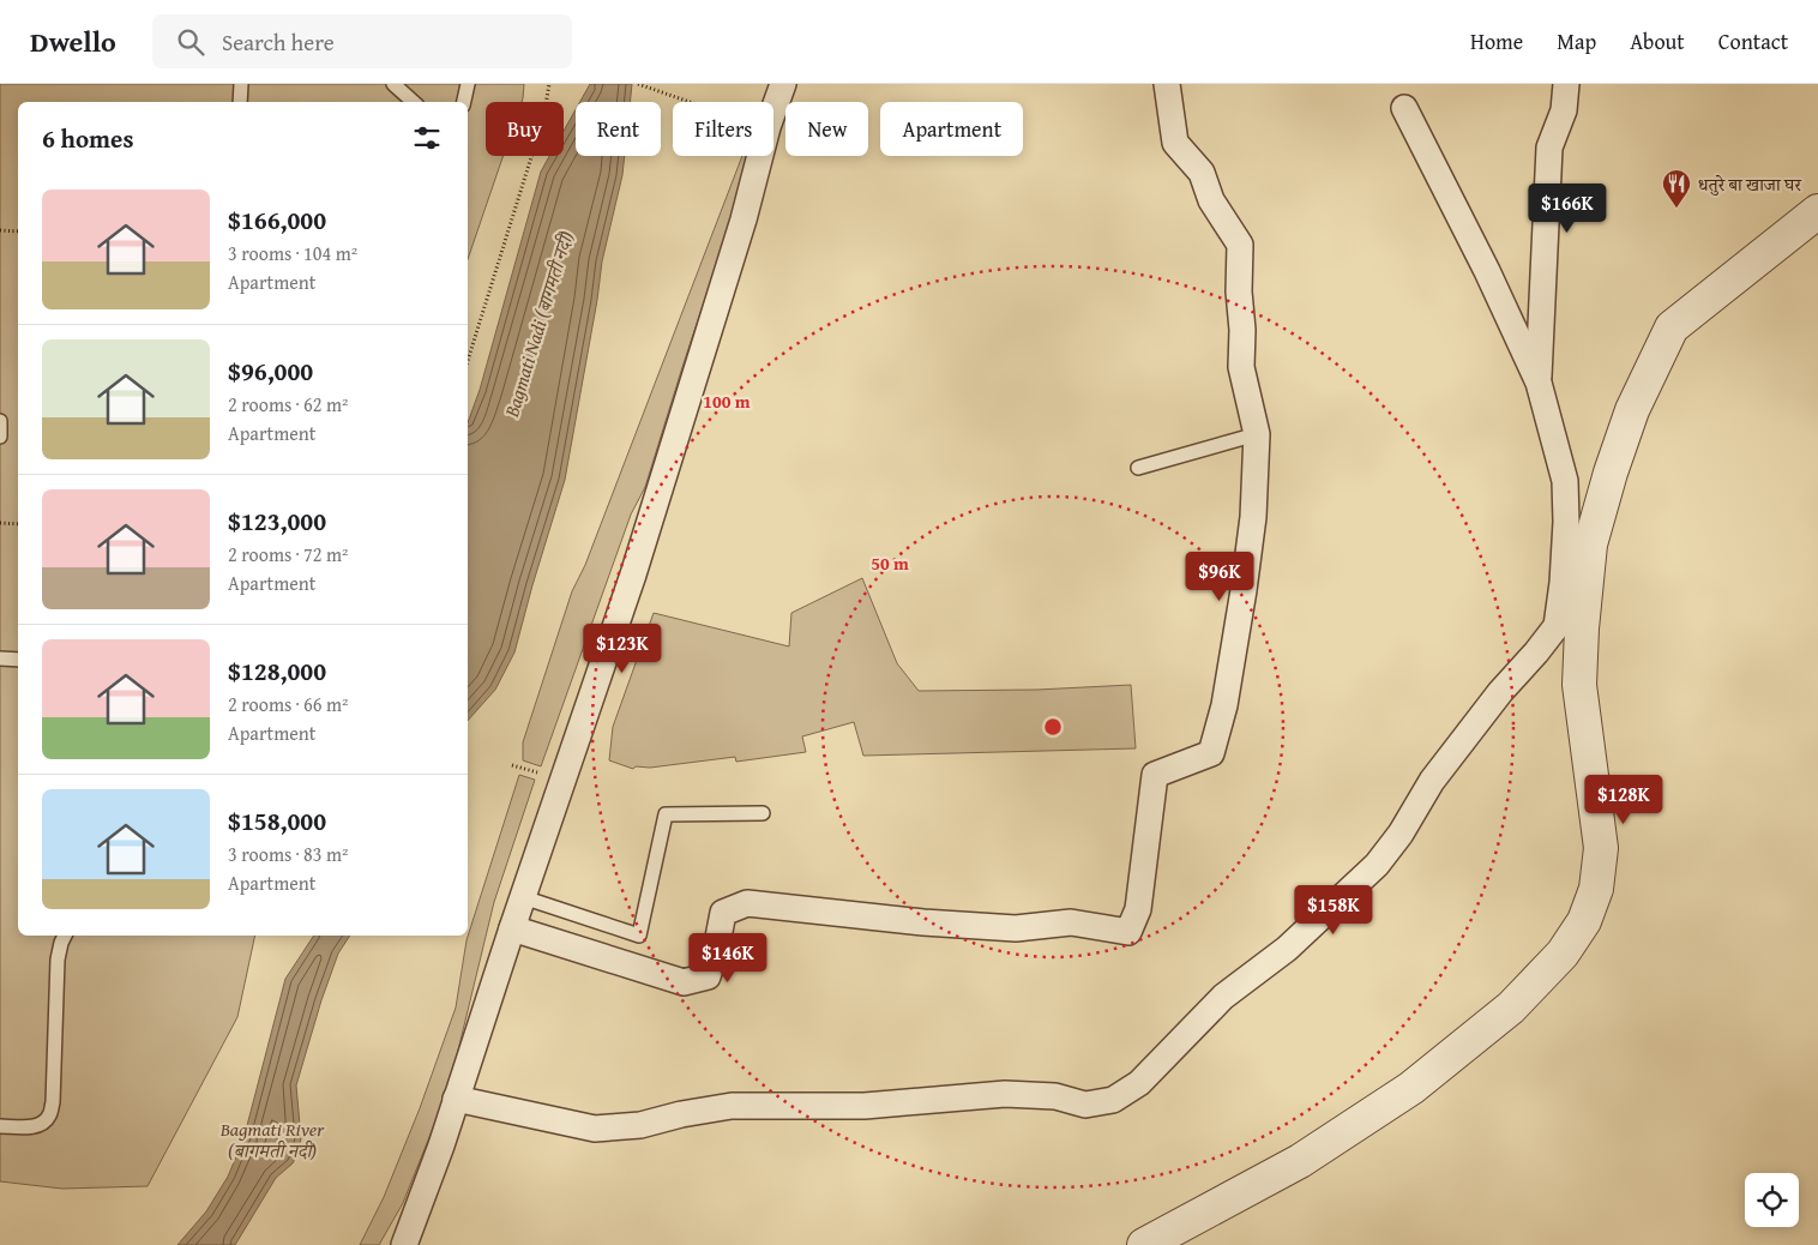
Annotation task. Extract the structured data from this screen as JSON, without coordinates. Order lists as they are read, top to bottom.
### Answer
{
  "water": ["Bagmati Nadi (बागमती नदी)", "Bagmati River (बागमती नदी)"],
  "places": {
    "restaurant": ["धतुरे बा खाजा घर"]
  },
  "page": {
    "header": "Dwello",
    "search": "Search here",
    "nav": [
      "Home",
      "Map",
      "About",
      "Contact"
    ],
    "chip": [
      "Buy",
      "Rent",
      "Filters",
      "New",
      "Apartment"
    ],
    "heading": "6 homes",
    "list": [
      {
        "name": "$166,000",
        "note": "3 rooms · 104 m² · Apartment"
      },
      {
        "name": "$96,000",
        "note": "2 rooms · 62 m² · Apartment"
      },
      {
        "name": "$123,000",
        "note": "2 rooms · 72 m² · Apartment"
      },
      {
        "name": "$128,000",
        "note": "2 rooms · 66 m² · Apartment"
      },
      {
        "name": "$158,000",
        "note": "3 rooms · 83 m² · Apartment"
      }
    ],
    "price": [
      "$166K",
      "$96K",
      "$123K",
      "$128K",
      "$158K",
      "$146K"
    ]
  },
  "rings": ["100 m", "50 m"]
}
